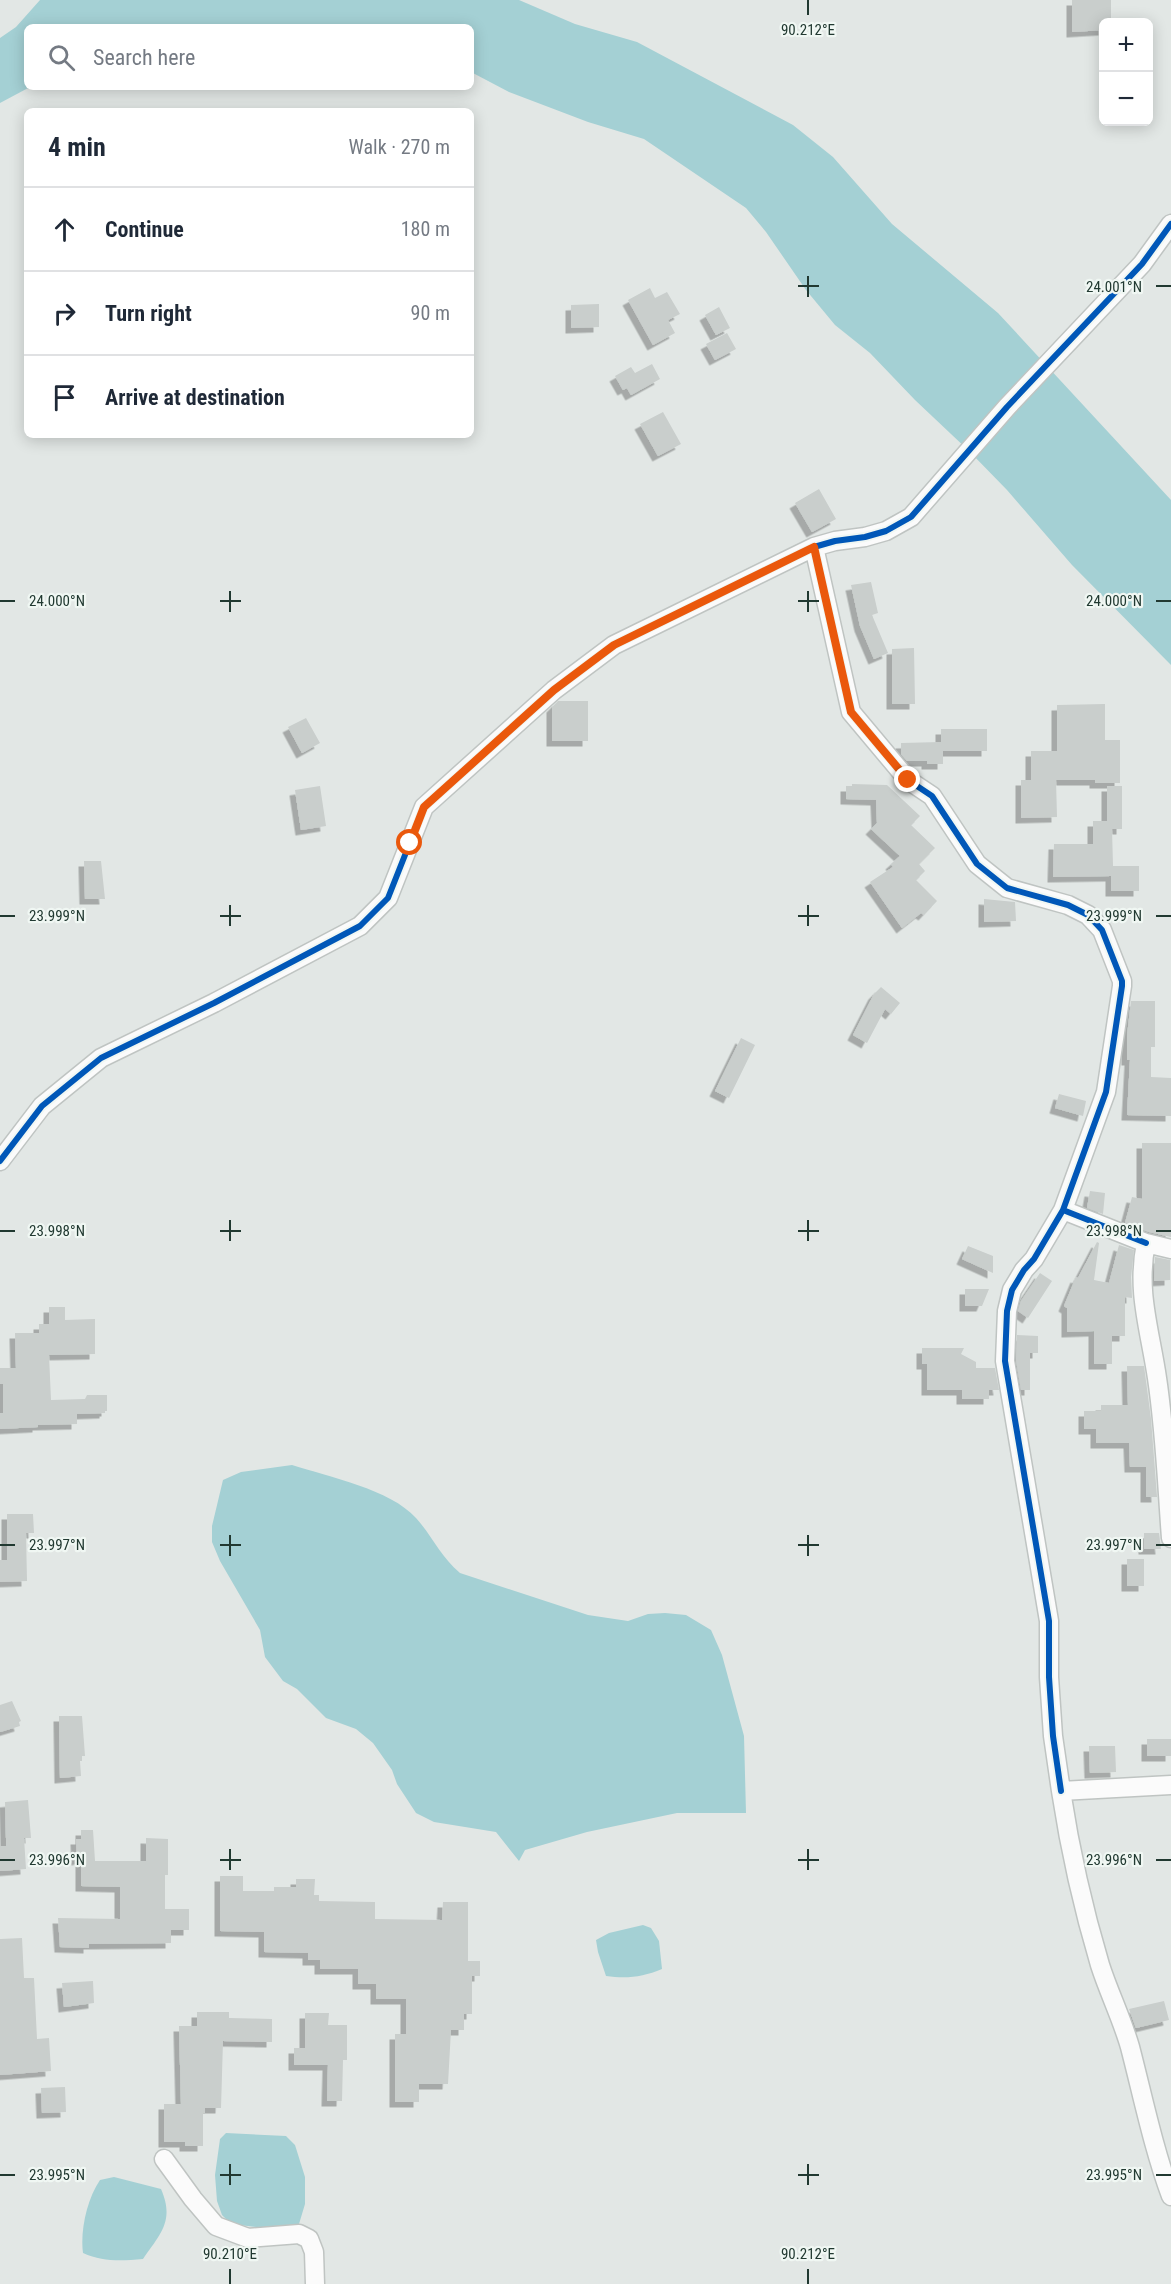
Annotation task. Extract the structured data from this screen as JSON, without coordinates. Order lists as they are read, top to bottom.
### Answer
{
  "page": {
    "map_buttons": ["+", "−"],
    "search": "Search here",
    "heading": ["4 min", "Walk · 270 m"],
    "list": [
      ["Continue", "180 m"],
      ["Turn right", "90 m"],
      "Arrive at destination"
    ]
  },
  "coordinates": [
    "90.212°E",
    "24.001°N",
    "24.000°N",
    "23.999°N",
    "23.998°N",
    "23.997°N",
    "23.996°N",
    "23.995°N",
    "90.210°E"
  ]
}
